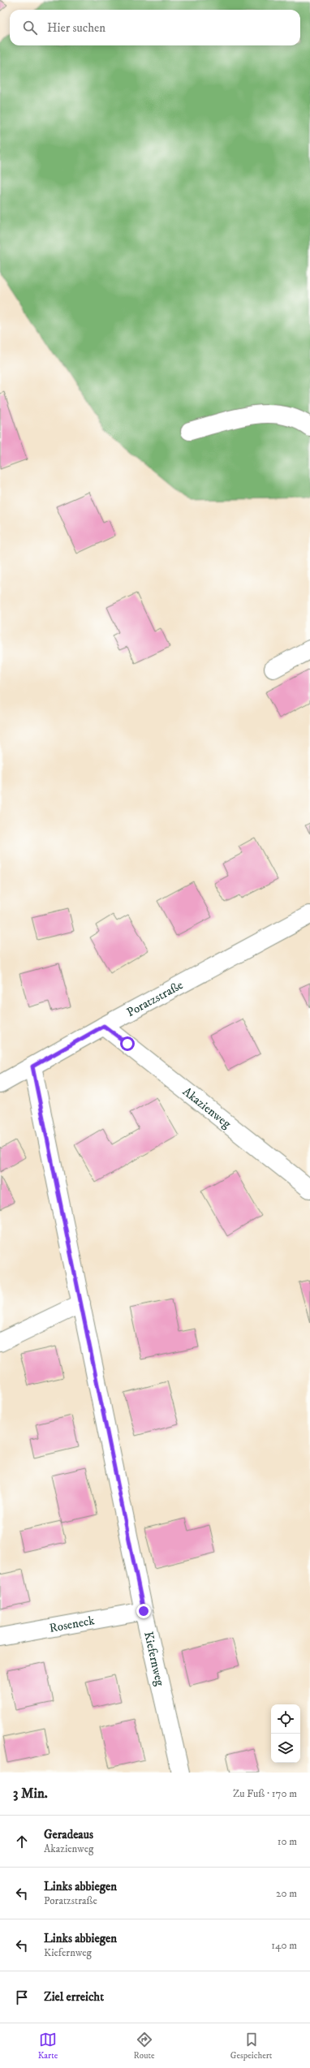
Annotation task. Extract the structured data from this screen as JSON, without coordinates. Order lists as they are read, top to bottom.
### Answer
{
  "streets": {
    "street": [
      "Poratzstraße",
      "Akazienweg",
      "Roseneck",
      "Kiefernweg"
    ]
  },
  "crossings": [
    ["Poratzstraße", "Akazienweg"],
    ["Poratzstraße", "Kiefernweg"],
    ["Roseneck", "Kiefernweg"]
  ],
  "page": {
    "search": "Hier suchen",
    "heading": ["3 Min.", "Zu Fuß · 170 m"],
    "list": [
      ["Geradeaus", "Akazienweg", "10 m"],
      ["Links abbiegen", "Poratzstraße", "20 m"],
      ["Links abbiegen", "Kiefernweg", "140 m"],
      "Ziel erreicht"
    ],
    "nav": ["Karte", "Route", "Gespeichert"]
  }
}
